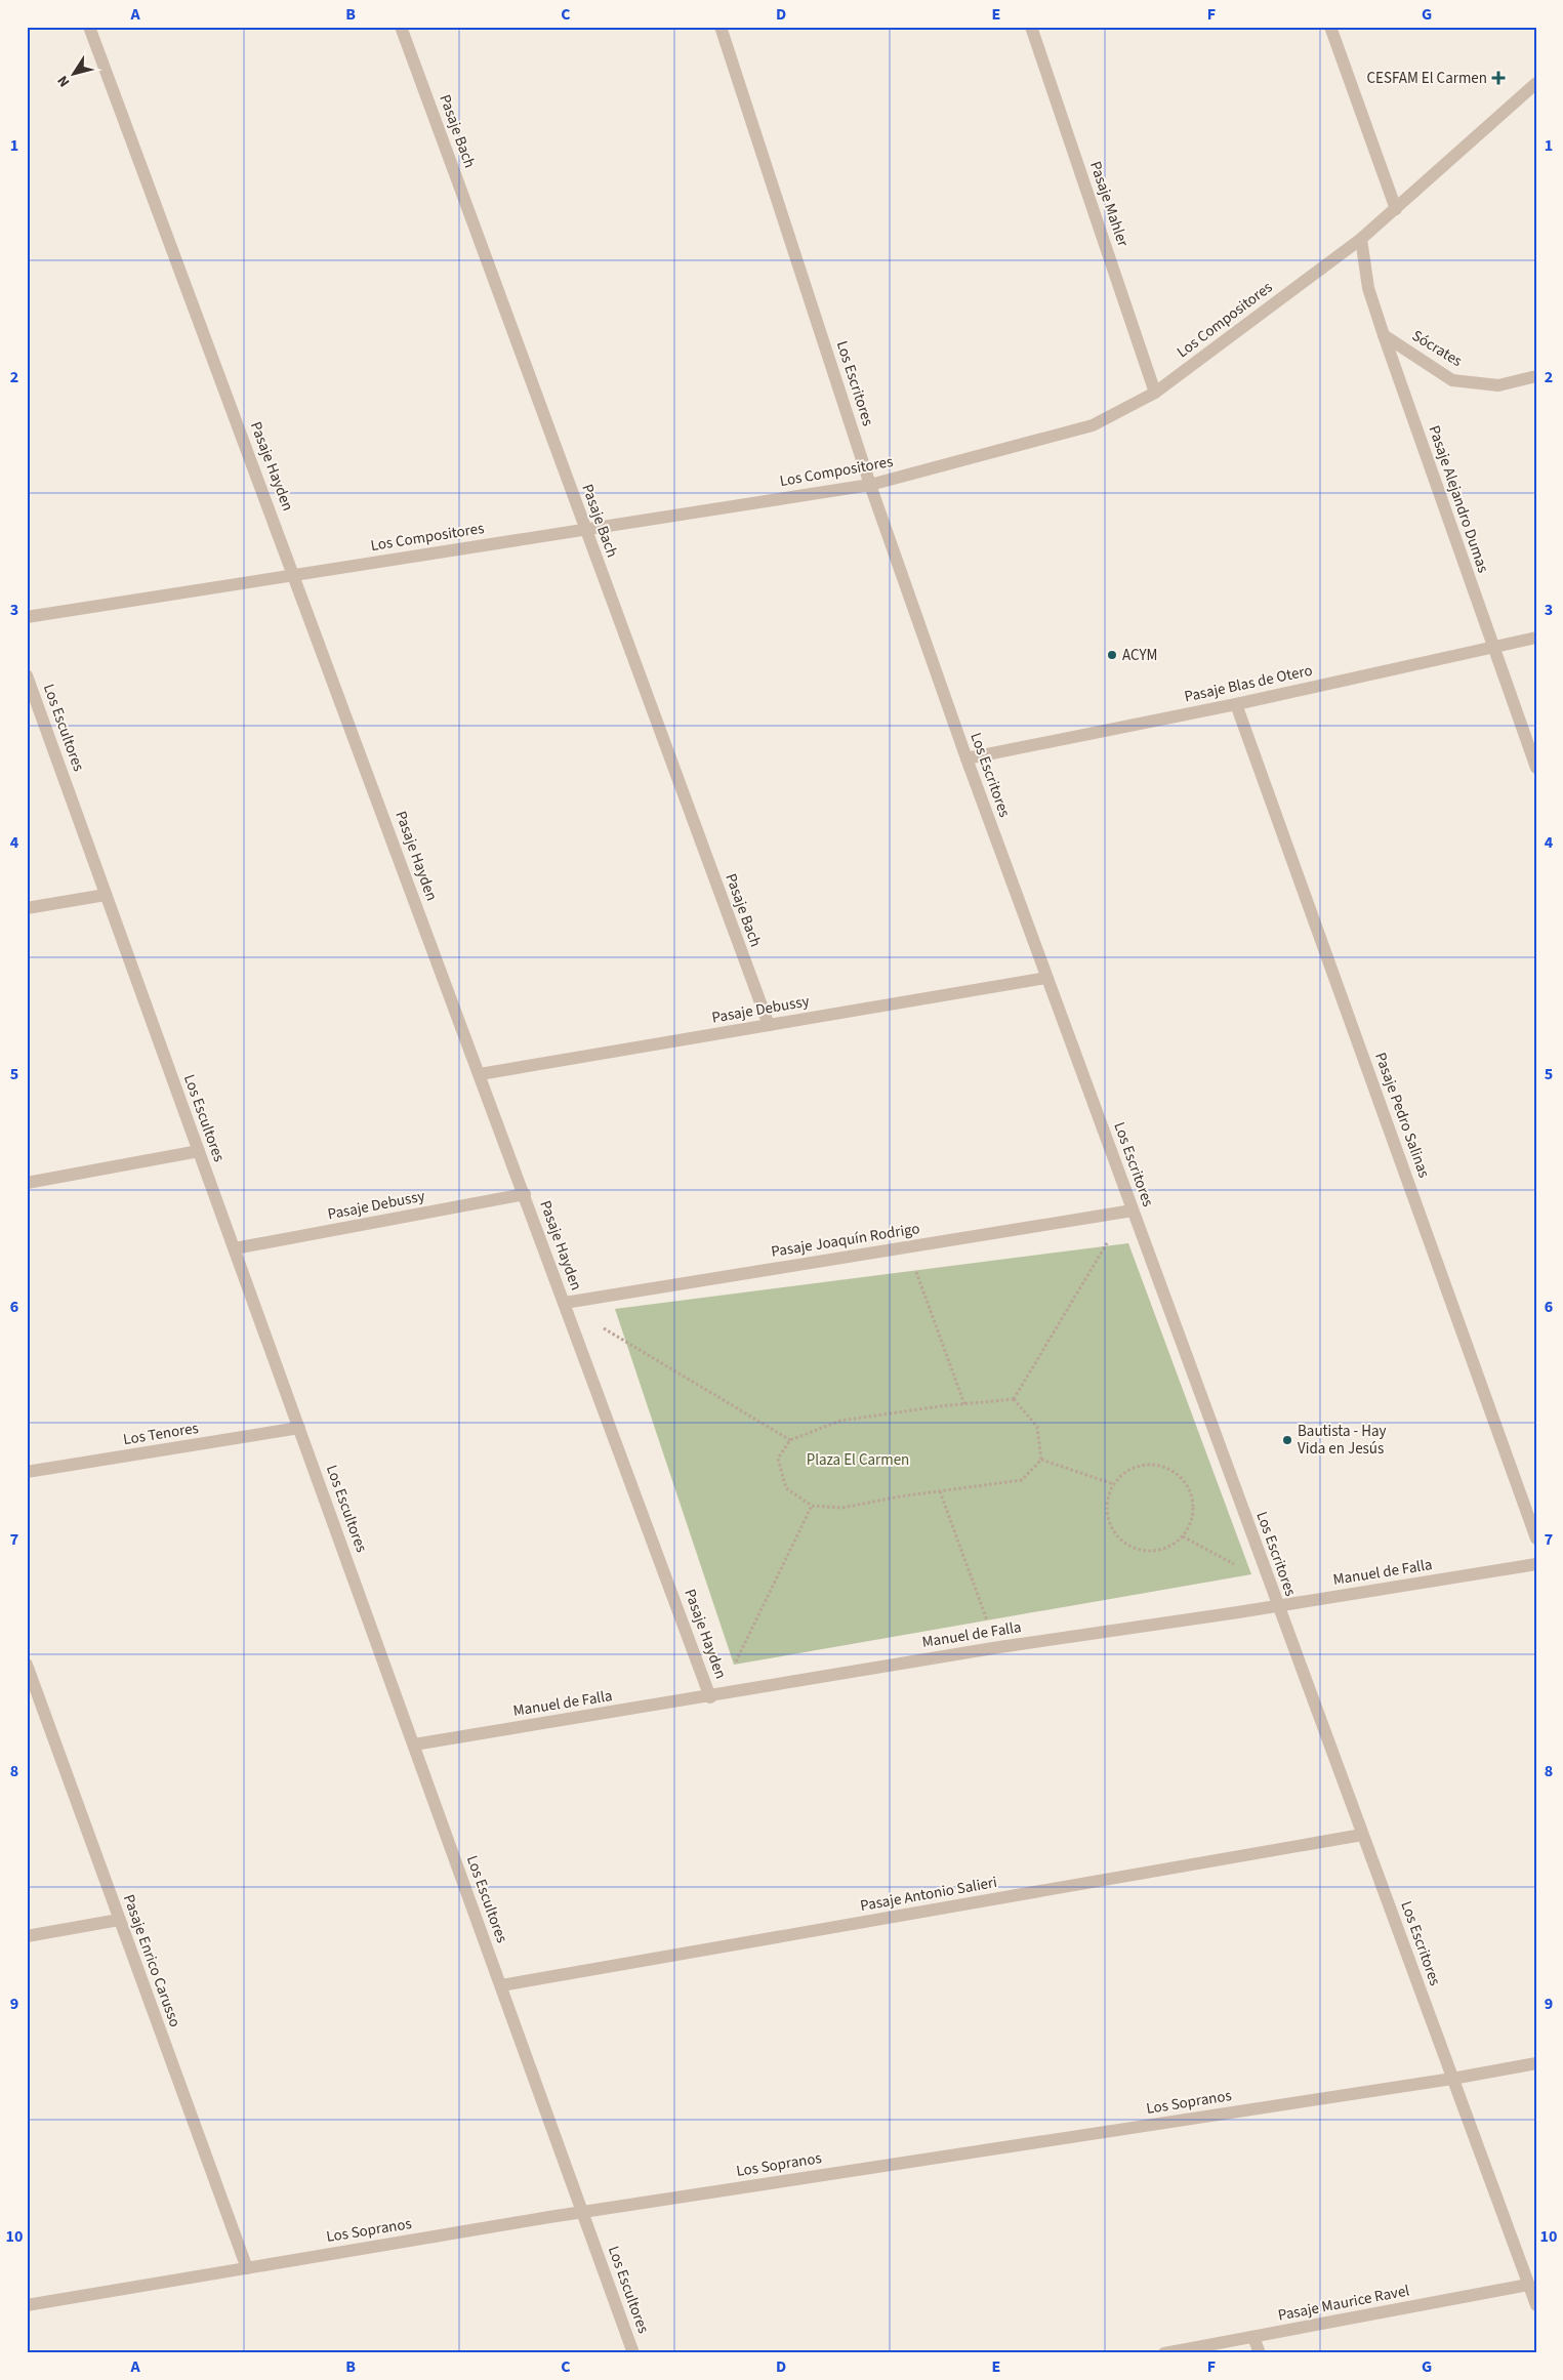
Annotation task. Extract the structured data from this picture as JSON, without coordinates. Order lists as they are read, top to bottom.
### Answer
{
  "streets": {
    "street": [
      "Pasaje Bach",
      "Pasaje Mahler",
      "Los Compositores",
      "Sócrates",
      "Los Escritores",
      "Pasaje Hayden",
      "Pasaje Alejandro Dumas",
      "Pasaje Blas de Otero",
      "Los Escultores",
      "Pasaje Debussy",
      "Pasaje Pedro Salinas",
      "Pasaje Joaquín Rodrigo",
      "Los Tenores",
      "Manuel de Falla",
      "Pasaje Antonio Salieri",
      "Pasaje Enrico Carusso",
      "Los Sopranos",
      "Pasaje Maurice Ravel"
    ]
  },
  "crossings": [
    ["Pasaje Bach", "Los Compositores"],
    ["Pasaje Bach", "Pasaje Debussy"],
    ["Pasaje Mahler", "Los Compositores"],
    ["Los Compositores", "Los Escritores"],
    ["Los Compositores", "Pasaje Hayden"],
    ["Los Compositores", "Pasaje Alejandro Dumas"],
    ["Sócrates", "Pasaje Alejandro Dumas"],
    ["Los Escritores", "Pasaje Blas de Otero"],
    ["Los Escritores", "Pasaje Debussy"],
    ["Los Escritores", "Pasaje Joaquín Rodrigo"],
    ["Los Escritores", "Manuel de Falla"],
    ["Los Escritores", "Pasaje Antonio Salieri"],
    ["Los Escritores", "Los Sopranos"],
    ["Los Escritores", "Pasaje Maurice Ravel"],
    ["Pasaje Hayden", "Pasaje Debussy"],
    ["Pasaje Hayden", "Pasaje Joaquín Rodrigo"],
    ["Pasaje Hayden", "Manuel de Falla"],
    ["Pasaje Alejandro Dumas", "Pasaje Blas de Otero"],
    ["Pasaje Blas de Otero", "Pasaje Pedro Salinas"],
    ["Los Escultores", "Pasaje Debussy"],
    ["Los Escultores", "Los Tenores"],
    ["Los Escultores", "Manuel de Falla"],
    ["Los Escultores", "Pasaje Antonio Salieri"],
    ["Los Escultores", "Los Sopranos"],
    ["Pasaje Enrico Carusso", "Los Sopranos"]
  ],
  "parks": ["Plaza El Carmen"],
  "places": {
    "health": ["CESFAM El Carmen"],
    "other": ["ACYM", "Bautista - Hay Vida en Jesús"]
  },
  "north": "bottom left",
  "grid": {
    "columns": [
      "A",
      "B",
      "C",
      "D",
      "E",
      "F",
      "G"
    ],
    "rows": [
      "1",
      "2",
      "3",
      "4",
      "5",
      "6",
      "7",
      "8",
      "9",
      "10"
    ]
  }
}
